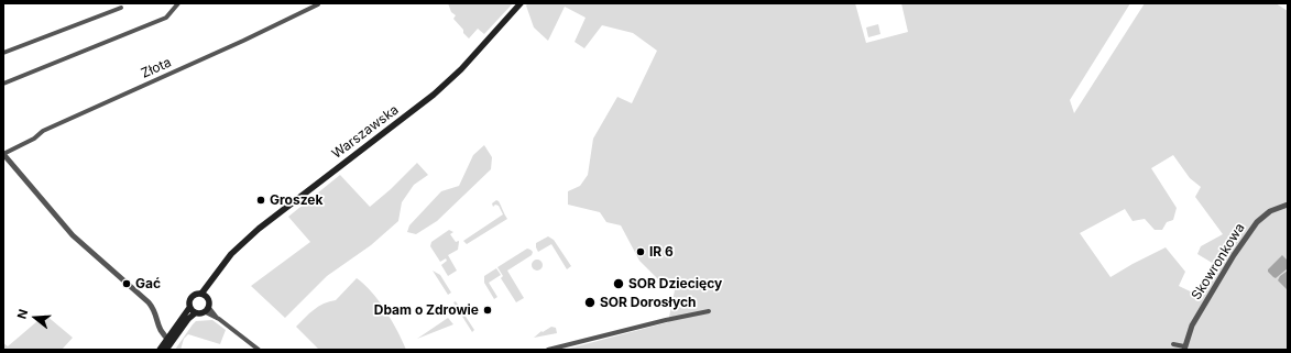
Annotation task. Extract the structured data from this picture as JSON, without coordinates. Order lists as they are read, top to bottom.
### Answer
{
  "streets": {
    "main road": ["Warszawska"],
    "street": ["Złota", "Skowronkowa"]
  },
  "places": [
    "Groszek",
    "IR 6",
    "Gać",
    "SOR Dziecięcy",
    "SOR Dorosłych",
    "Dbam o Zdrowie"
  ],
  "north": "left"
}
